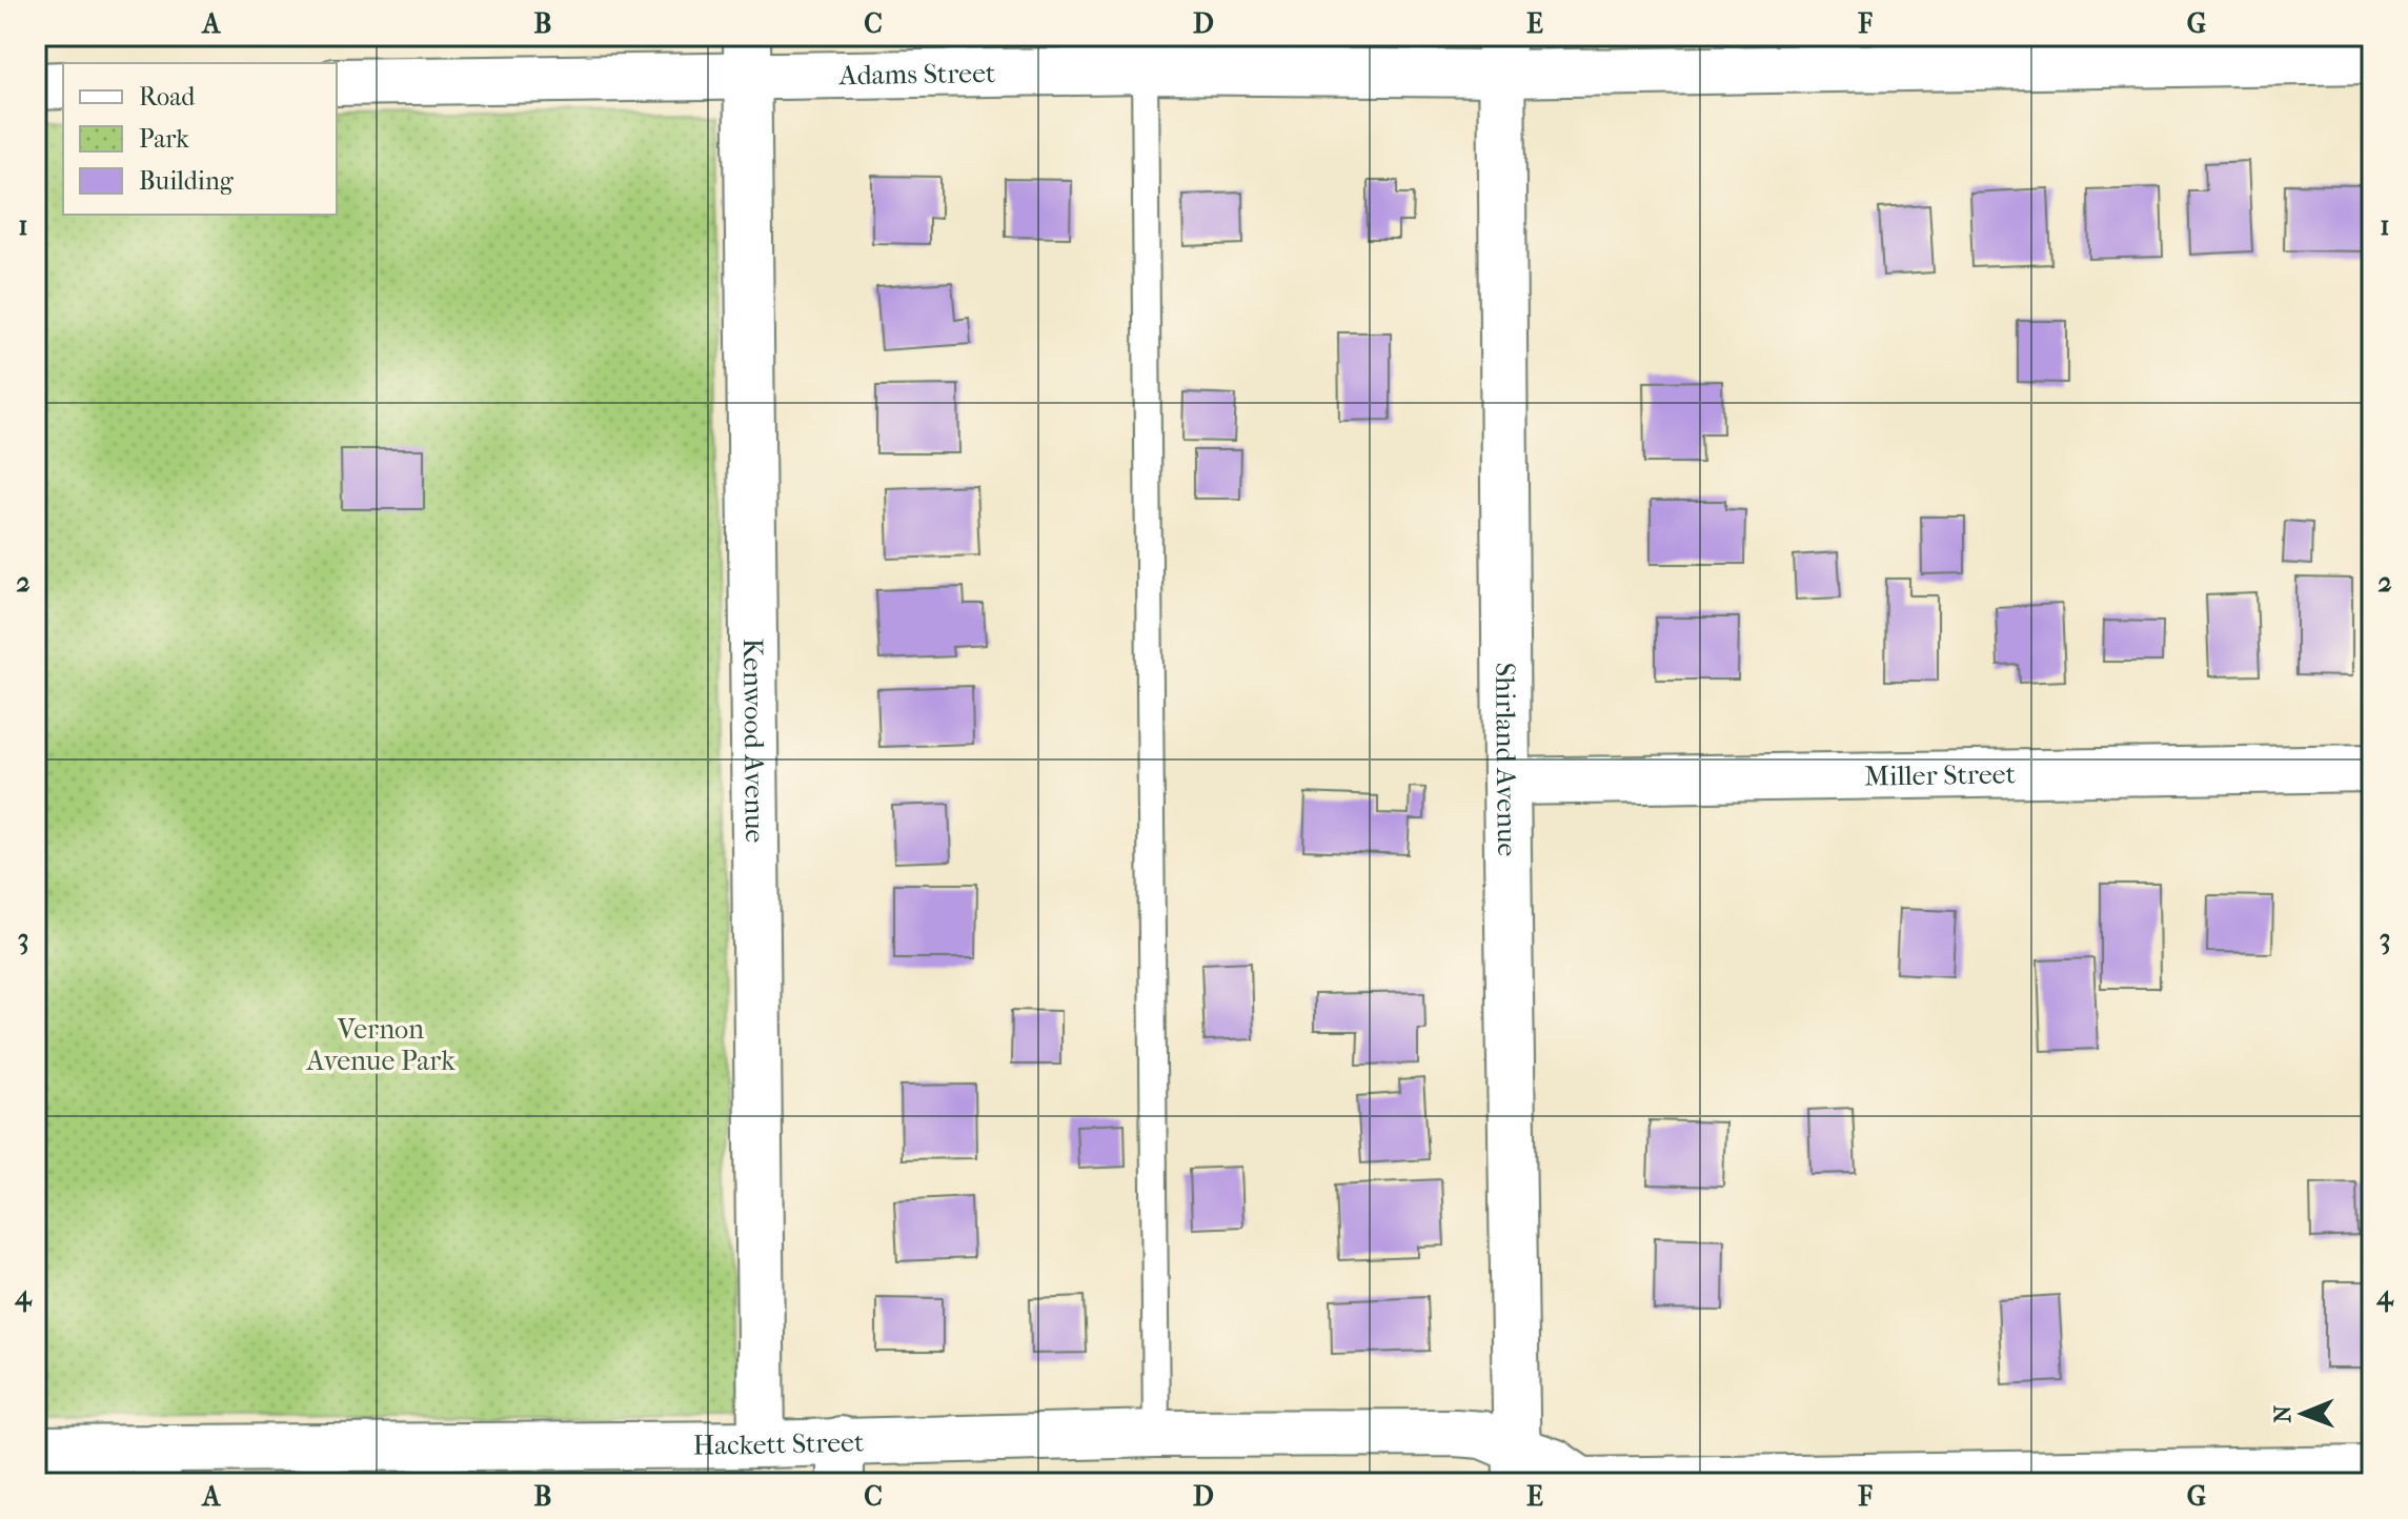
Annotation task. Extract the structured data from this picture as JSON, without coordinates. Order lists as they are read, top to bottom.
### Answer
{
  "streets": {
    "street": [
      "Adams Street",
      "Kenwood Avenue",
      "Shirland Avenue",
      "Miller Street",
      "Hackett Street"
    ]
  },
  "crossings": [
    ["Adams Street", "Kenwood Avenue"],
    ["Adams Street", "Shirland Avenue"],
    ["Kenwood Avenue", "Hackett Street"],
    ["Shirland Avenue", "Miller Street"],
    ["Shirland Avenue", "Hackett Street"]
  ],
  "parks": ["Vernon Avenue Park"],
  "legend": ["Road", "Park", "Building"],
  "north": "left",
  "grid": {
    "columns": [
      "A",
      "B",
      "C",
      "D",
      "E",
      "F",
      "G"
    ],
    "rows": [
      "1",
      "2",
      "3",
      "4"
    ]
  }
}
